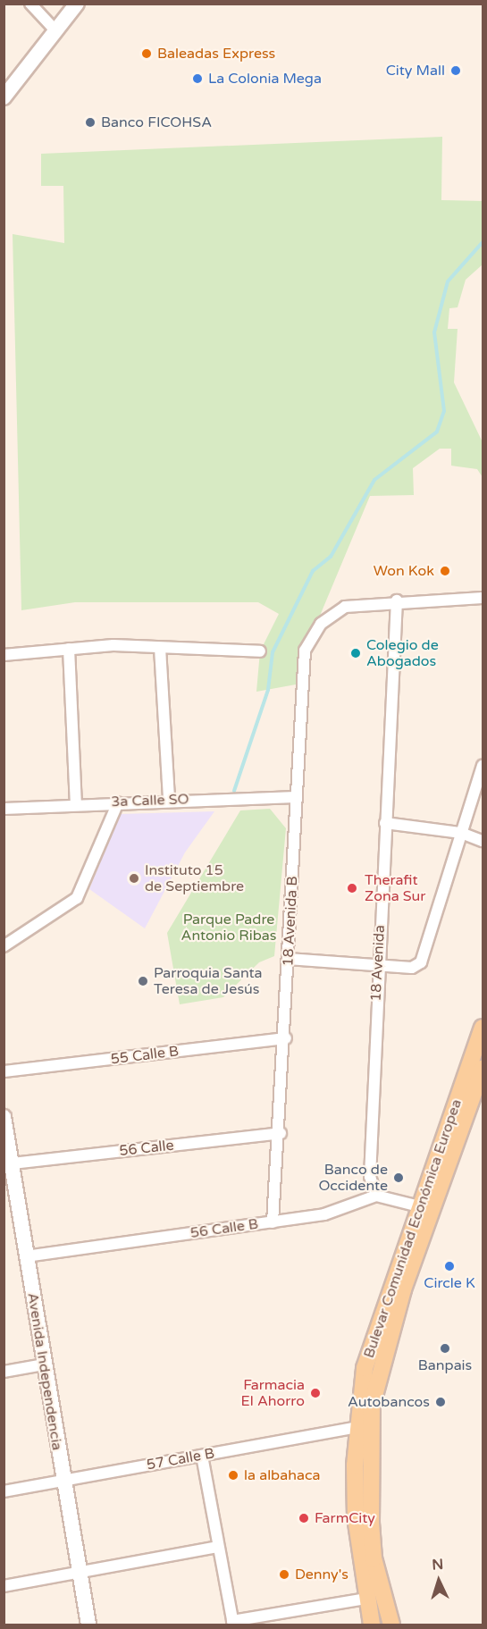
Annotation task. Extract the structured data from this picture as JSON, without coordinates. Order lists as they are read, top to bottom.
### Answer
{
  "streets": {
    "main road": ["Bulevar Comunidad Económica Europea"],
    "street": [
      "3a Calle SO",
      "18 Avenida B",
      "18 Avenida",
      "55 Calle B",
      "56 Calle",
      "56 Calle B",
      "Avenida Independencia",
      "57 Calle B"
    ]
  },
  "crossings": [
    ["3a Calle SO", "18 Avenida B"],
    ["18 Avenida B", "18 Avenida"],
    ["18 Avenida B", "55 Calle B"],
    ["18 Avenida B", "56 Calle"],
    ["18 Avenida B", "56 Calle B"],
    ["18 Avenida", "56 Calle B"],
    ["56 Calle", "Avenida Independencia"],
    ["56 Calle B", "Avenida Independencia"],
    ["Bulevar Comunidad Económica Europea", "57 Calle B"],
    ["Avenida Independencia", "57 Calle B"]
  ],
  "parks": ["Parque Padre Antonio Ribas"],
  "places": [
    "Baleadas Express",
    "City Mall",
    "La Colonia Mega",
    "Banco FICOHSA",
    "Won Kok",
    "Colegio de Abogados",
    "Instituto 15 de Septiembre",
    "Therafit Zona Sur",
    "Parroquia Santa Teresa de Jesús",
    "Banco de Occidente",
    "Circle K",
    "Banpais",
    "Farmacia El Ahorro",
    "Autobancos",
    "la albahaca",
    "FarmCity",
    "Denny's"
  ],
  "north": "top"
}
